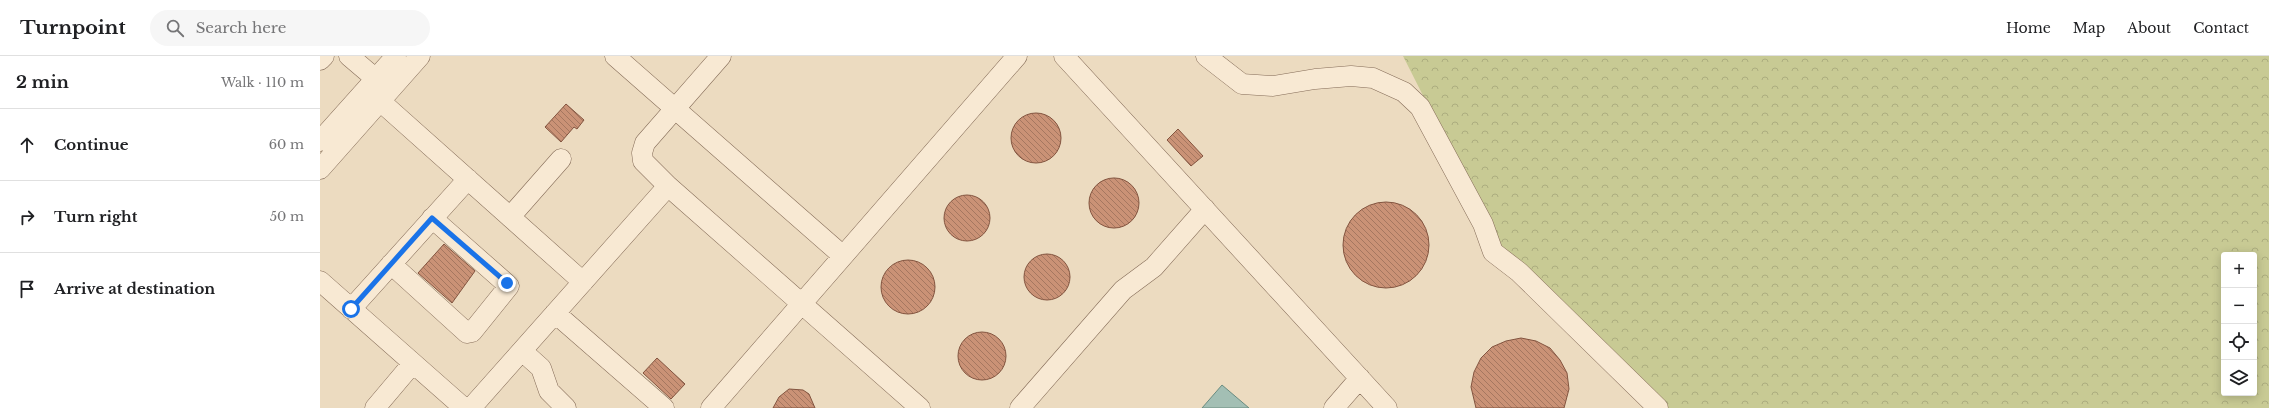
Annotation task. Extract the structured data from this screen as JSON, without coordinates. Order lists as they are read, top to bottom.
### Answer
{
  "page": {
    "header": "Turnpoint",
    "search": "Search here",
    "nav": [
      "Home",
      "Map",
      "About",
      "Contact"
    ],
    "heading": ["2 min", "Walk · 110 m"],
    "list": [
      ["Continue", "60 m"],
      ["Turn right", "50 m"],
      "Arrive at destination"
    ],
    "map_buttons": ["+", "−"]
  }
}
